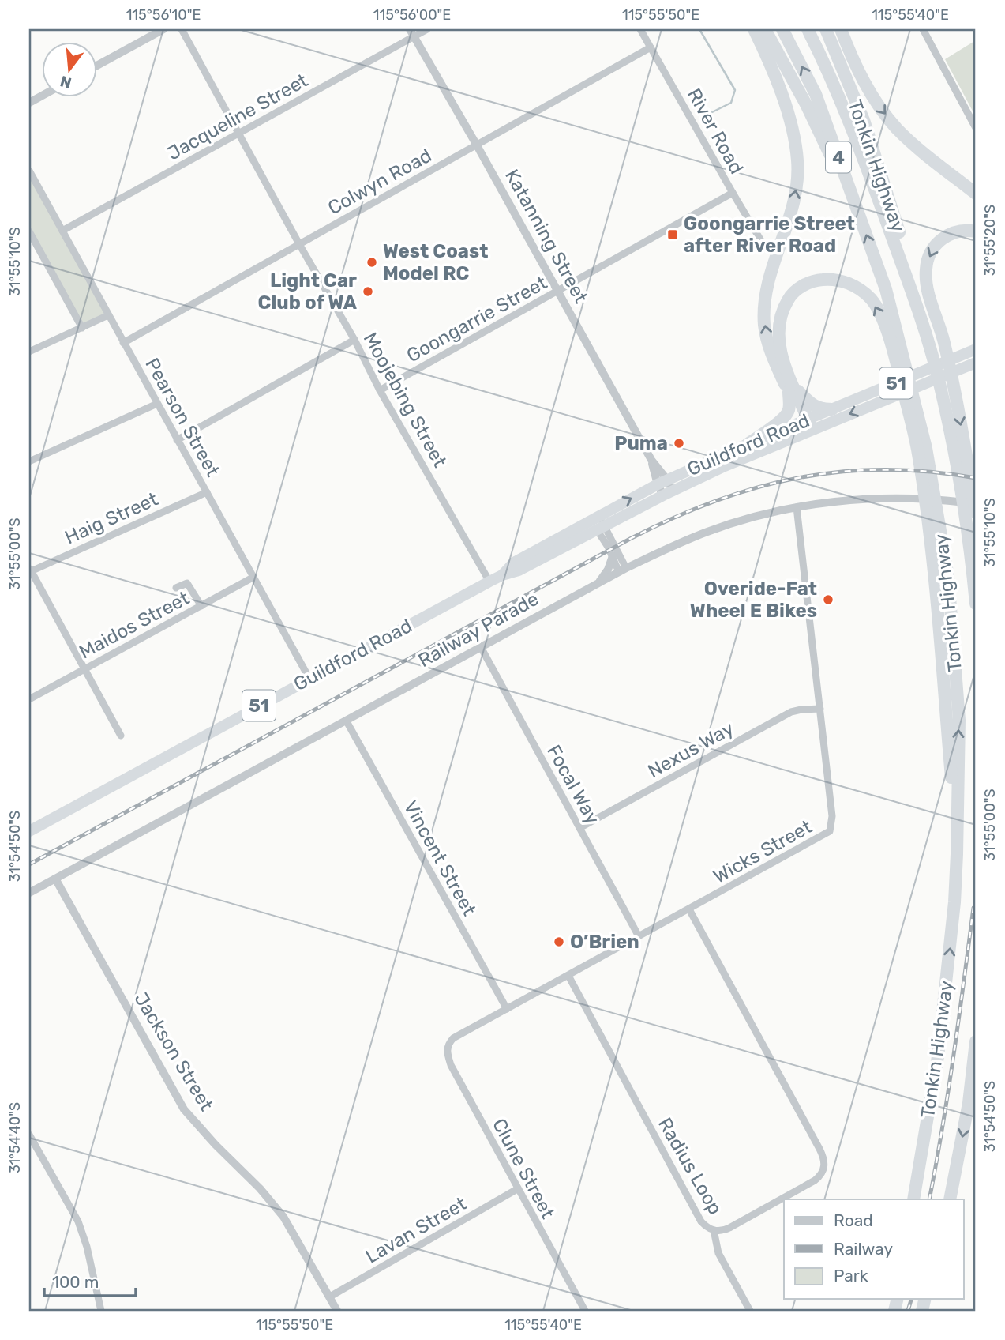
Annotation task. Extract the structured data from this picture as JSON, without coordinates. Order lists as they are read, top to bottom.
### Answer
{
  "streets": {
    "highway": [
      "4",
      "Tonkin Highway",
      "51",
      "Guildford Road"
    ],
    "street": [
      "Jacqueline Street",
      "River Road",
      "Colwyn Road",
      "Katanning Street",
      "Goongarrie Street",
      "Moojebing Street",
      "Pearson Street",
      "Haig Street",
      "Maidos Street",
      "Railway Parade",
      "Nexus Way",
      "Focal Way",
      "Wicks Street",
      "Vincent Street",
      "Jackson Street",
      "Radius Loop",
      "Clune Street",
      "Lavan Street"
    ]
  },
  "crossings": [
    ["Jacqueline Street", "Katanning Street"],
    ["Jacqueline Street", "Moojebing Street"],
    ["Jacqueline Street", "Pearson Street"],
    ["River Road", "Colwyn Road"],
    ["River Road", "Goongarrie Street"],
    ["Colwyn Road", "Katanning Street"],
    ["Colwyn Road", "Moojebing Street"],
    ["Colwyn Road", "Pearson Street"],
    ["Katanning Street", "Goongarrie Street"],
    ["Katanning Street", "Guildford Road"],
    ["Goongarrie Street", "Moojebing Street"],
    ["Moojebing Street", "Guildford Road"],
    ["Pearson Street", "Guildford Road"],
    ["Pearson Street", "Haig Street"],
    ["Pearson Street", "Maidos Street"],
    ["Railway Parade", "Focal Way"],
    ["Railway Parade", "Wicks Street"],
    ["Railway Parade", "Vincent Street"],
    ["Railway Parade", "Jackson Street"],
    ["Nexus Way", "Focal Way"],
    ["Nexus Way", "Wicks Street"],
    ["Focal Way", "Wicks Street"],
    ["Wicks Street", "Vincent Street"],
    ["Wicks Street", "Radius Loop"],
    ["Wicks Street", "Clune Street"],
    ["Jackson Street", "Lavan Street"],
    ["Clune Street", "Lavan Street"]
  ],
  "places": {
    "transit": ["Goongarrie Street after River Road"],
    "other": [
      "West Coast Model RC",
      "Light Car Club of WA",
      "Puma",
      "Overide-Fat Wheel E Bikes",
      "O’Brien"
    ]
  },
  "legend": ["Road", "Railway", "Park"],
  "scale_bar": "100 m",
  "north": "bottom",
  "coordinates": [
    "115°56'10\"E",
    "115°56'00\"E",
    "115°55'50\"E",
    "115°55'40\"E",
    "31°55'20\"S",
    "31°55'10\"S",
    "31°55'00\"S",
    "31°54'50\"S",
    "31°54'40\"S"
  ]
}
